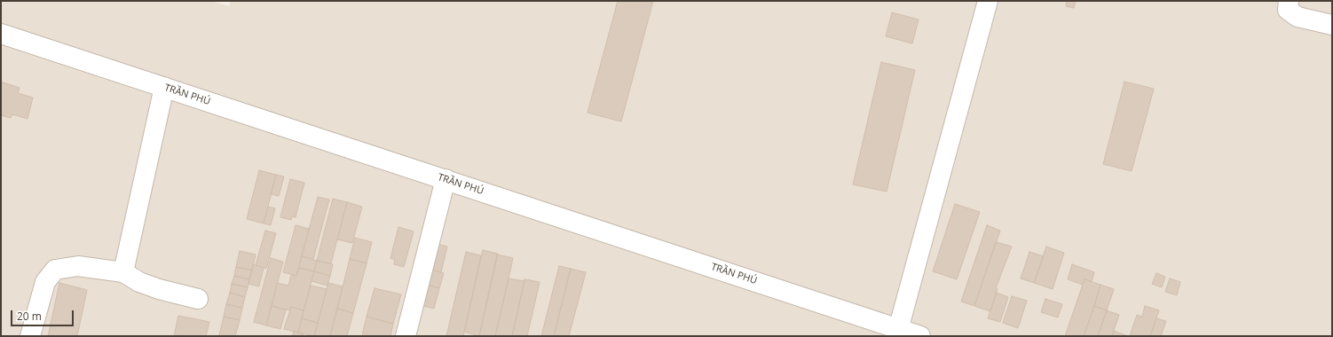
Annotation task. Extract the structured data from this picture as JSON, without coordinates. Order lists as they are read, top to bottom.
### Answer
{
  "streets": {
    "street": ["TRẦN PHÚ"]
  },
  "scale_bar": "20 m"
}
